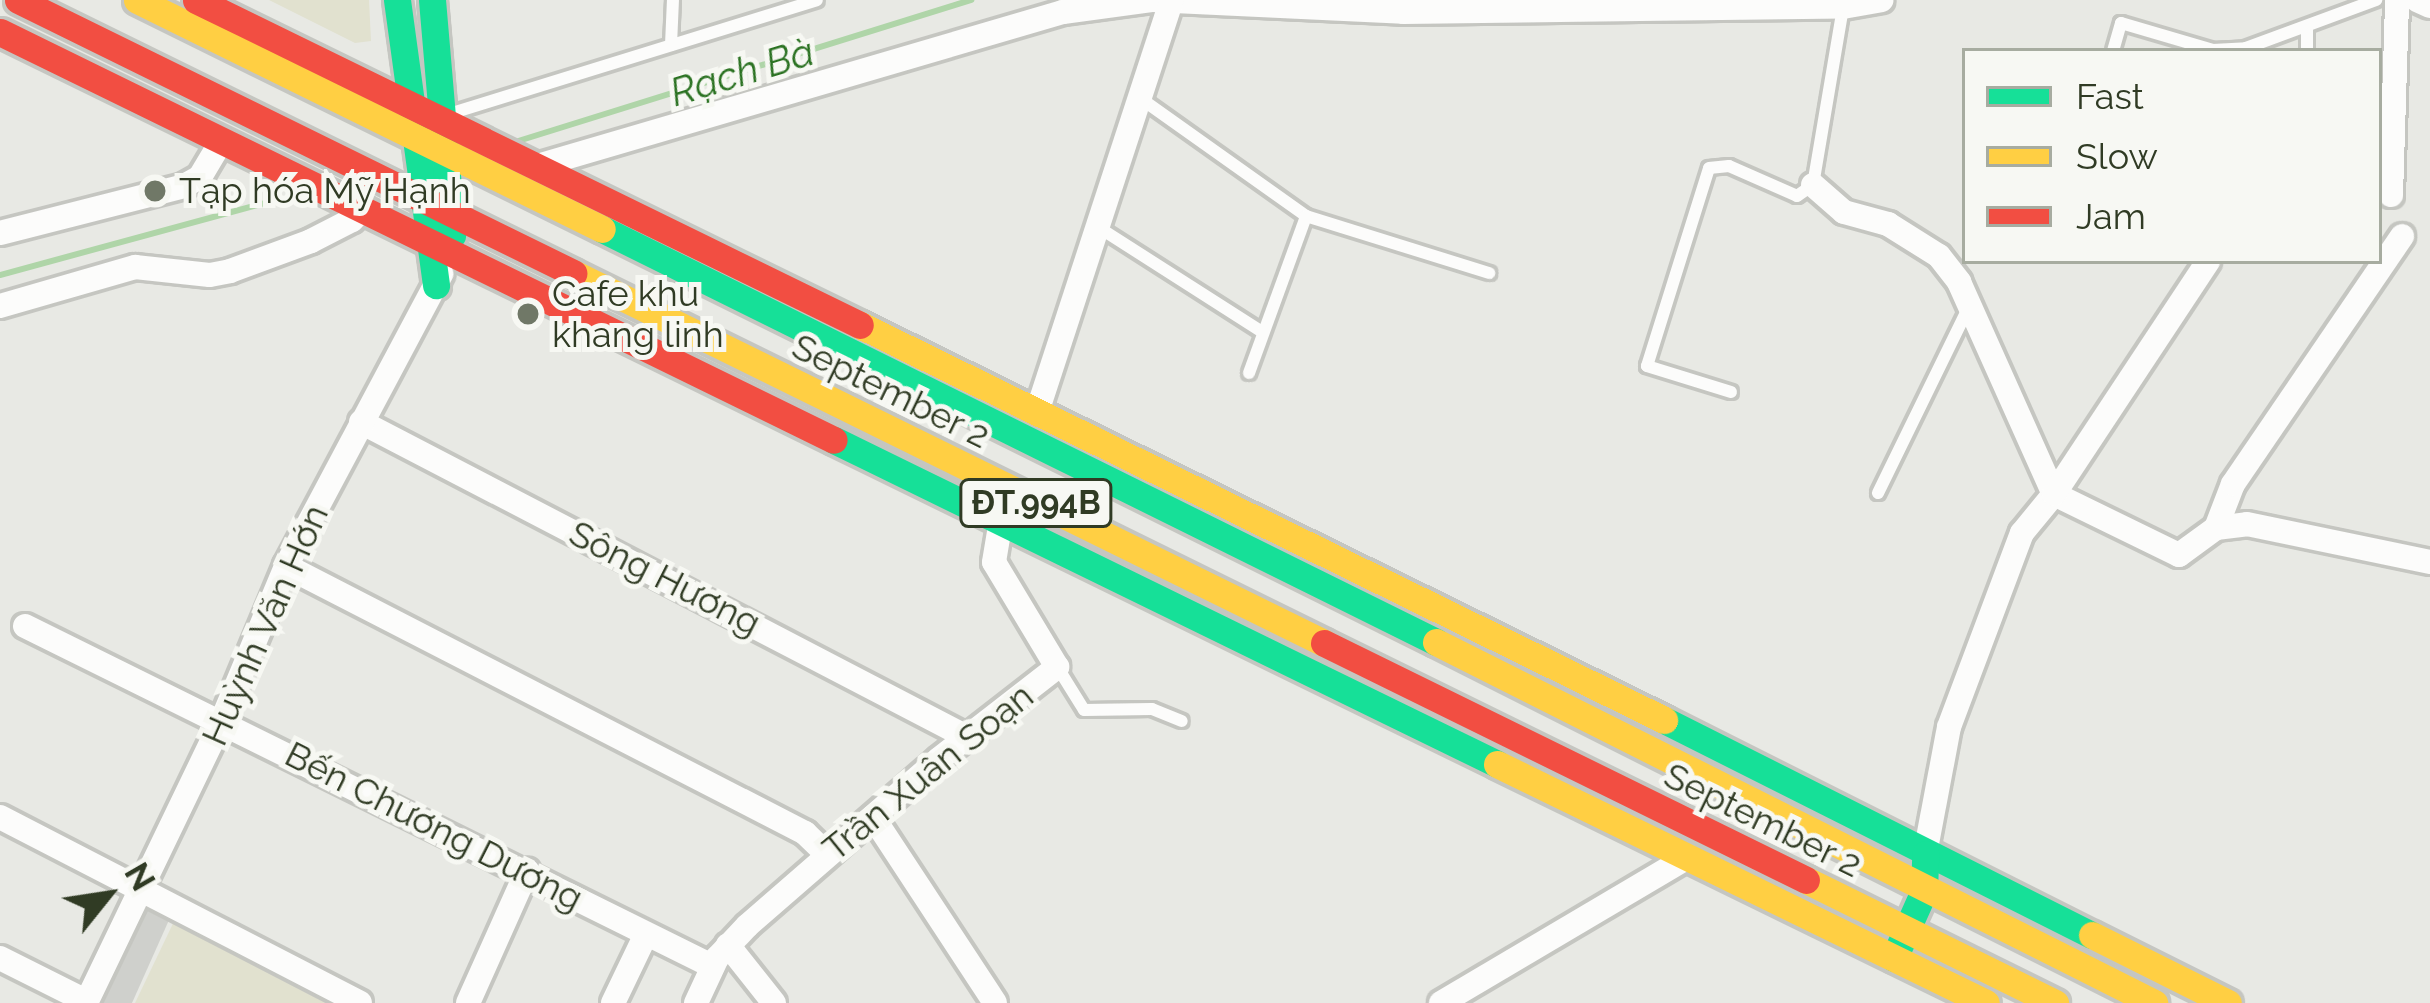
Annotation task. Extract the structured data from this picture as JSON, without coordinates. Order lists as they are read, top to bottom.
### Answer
{
  "streets": {
    "main road": ["September 2", "ĐT.994B"],
    "street": [
      "Sông Hương",
      "Huỳnh Văn Hớn",
      "Trần Xuân Soạn",
      "Bến Chương Dương"
    ]
  },
  "crossings": [
    ["September 2", "Trần Xuân Soạn"],
    ["Sông Hương", "Huỳnh Văn Hớn"],
    ["Sông Hương", "Trần Xuân Soạn"],
    ["Huỳnh Văn Hớn", "Bến Chương Dương"],
    ["Trần Xuân Soạn", "Bến Chương Dương"]
  ],
  "water": ["Rạch Bà"],
  "places": ["Tạp hóa Mỹ Hạnh", "Cafe khu khang linh"],
  "legend": ["Fast", "Slow", "Jam"],
  "north": "top right"
}
